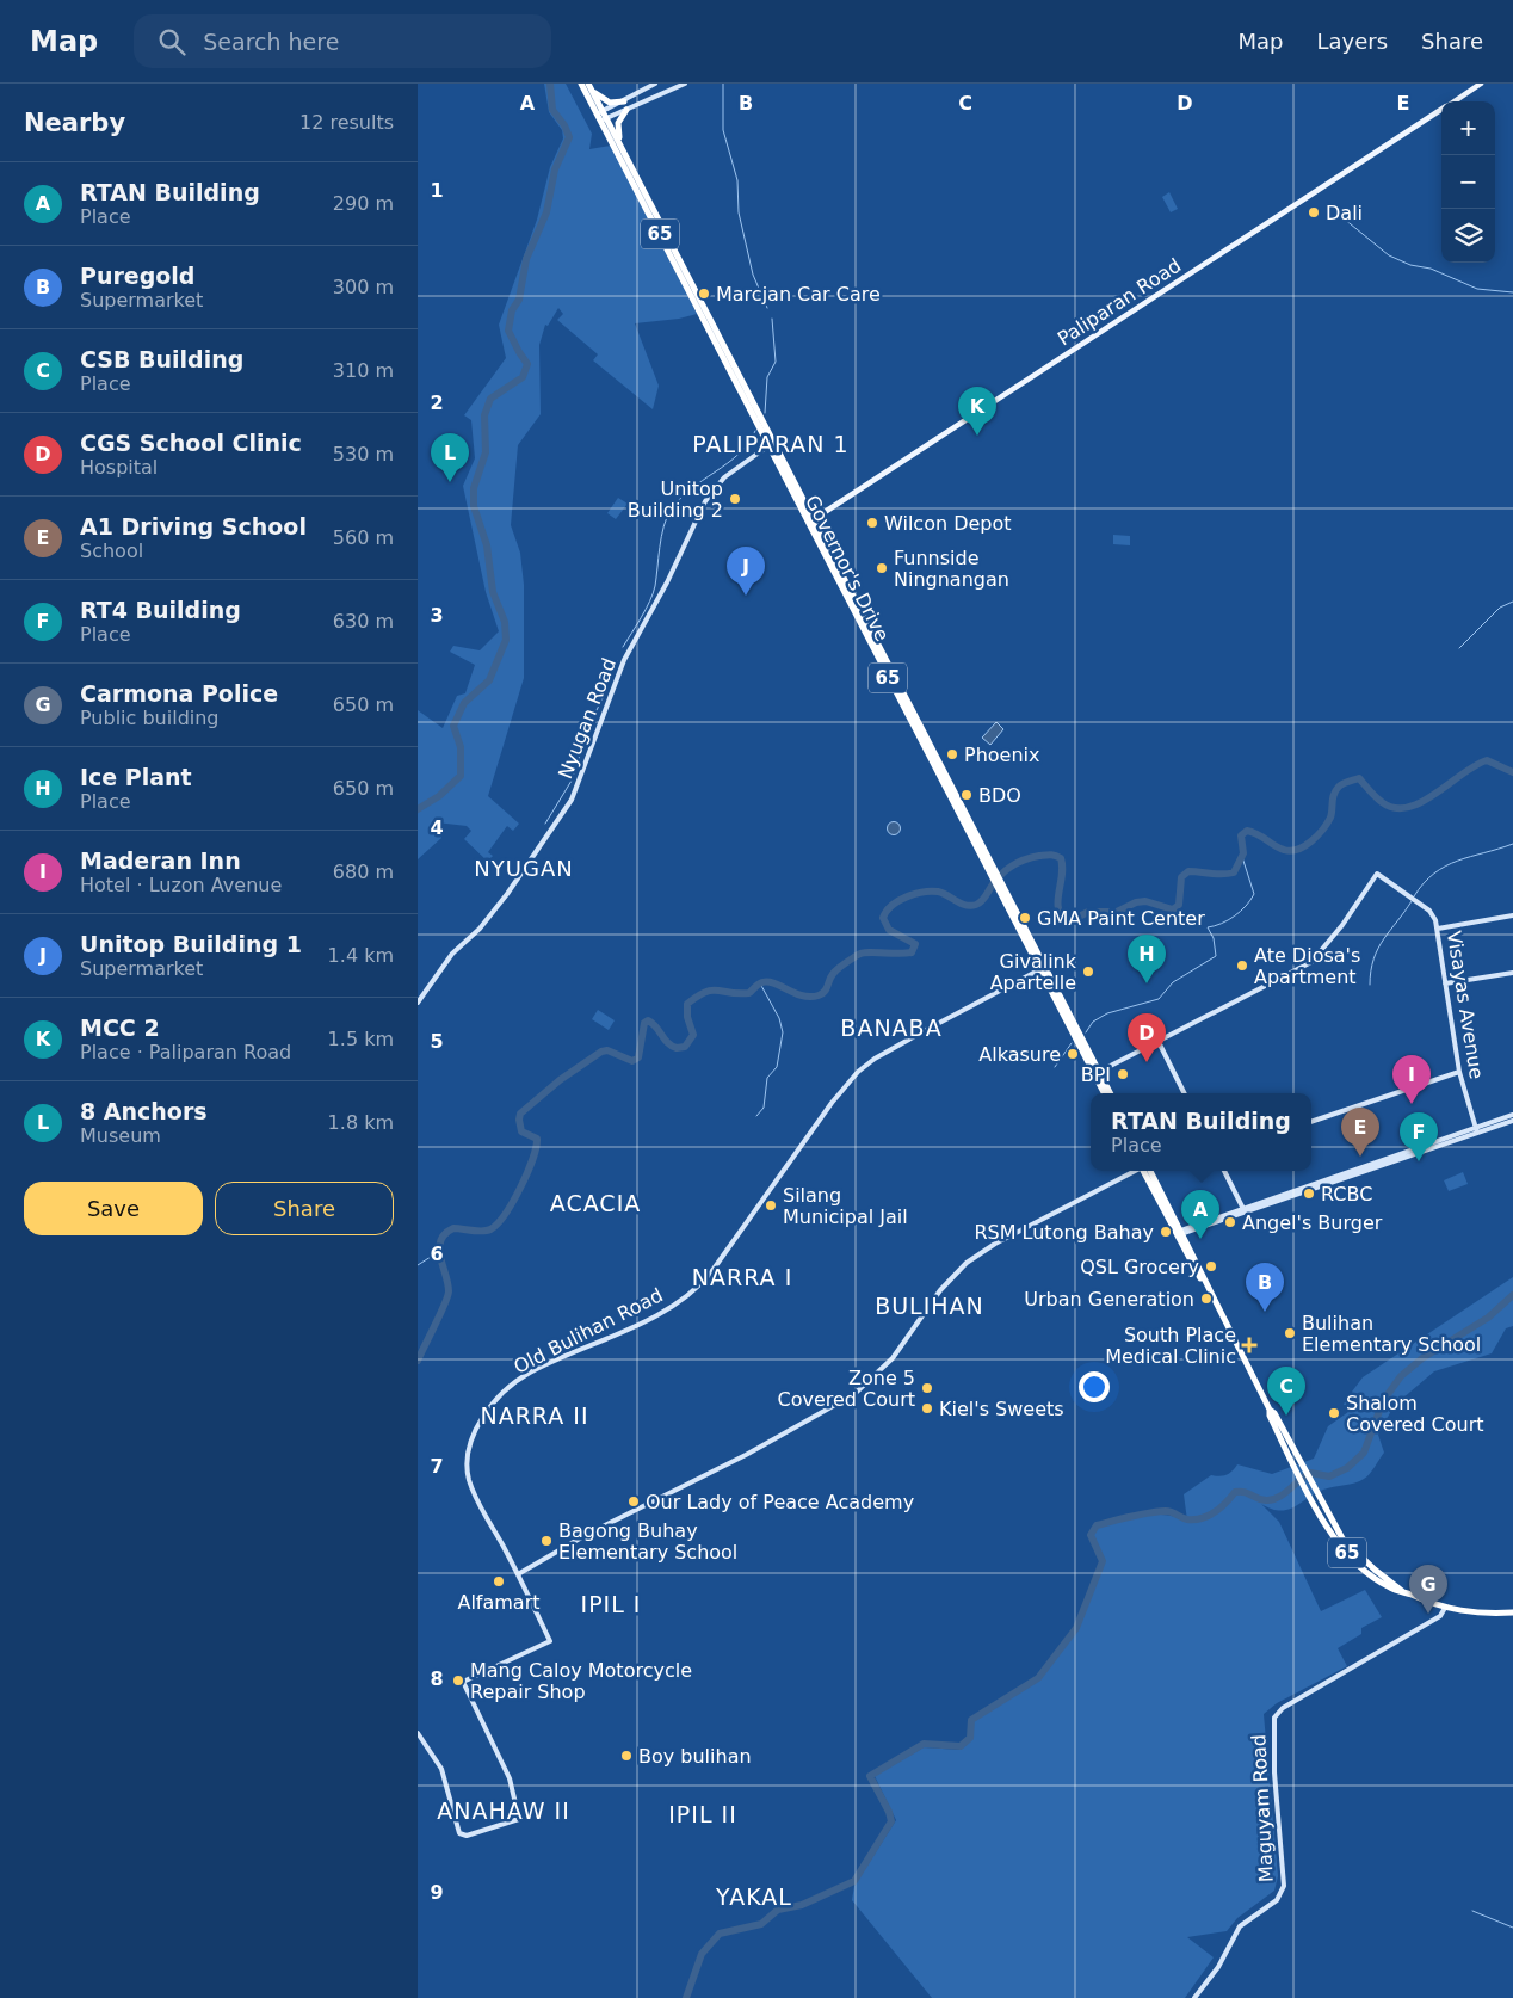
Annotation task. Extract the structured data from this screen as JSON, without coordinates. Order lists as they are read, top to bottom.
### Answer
{
  "streets": {
    "highway": ["65", "Governor's Drive"],
    "main road": ["Paliparan Road"],
    "street": [
      "Nyugan Road",
      "Visayas Avenue",
      "Old Bulihan Road",
      "Maguyam Road"
    ]
  },
  "crossings": [
    ["65", "Maguyam Road"],
    ["Paliparan Road", "Governor's Drive"],
    ["Governor's Drive", "Nyugan Road"],
    ["Governor's Drive", "Old Bulihan Road"]
  ],
  "districts": [
    "PALIPARAN 1",
    "NYUGAN",
    "BANABA",
    "ACACIA",
    "NARRA I",
    "BULIHAN",
    "NARRA II",
    "IPIL I",
    "ANAHAW II",
    "IPIL II",
    "YAKAL"
  ],
  "places": {
    "other": [
      "Dali",
      "Marcjan Car Care",
      "Unitop Building 2",
      "Wilcon Depot",
      "Funnside Ningnangan",
      "Phoenix",
      "BDO",
      "GMA Paint Center",
      "Ate Diosa's Apartment",
      "Givalink Apartelle",
      "Alkasure",
      "BPI",
      "RCBC",
      "Silang Municipal Jail",
      "Angel's Burger",
      "RSM Lutong Bahay",
      "QSL Grocery",
      "Urban Generation",
      "Bulihan Elementary School",
      "Zone 5 Covered Court",
      "Kiel's Sweets",
      "Shalom Covered Court",
      "Our Lady of Peace Academy",
      "Bagong Buhay Elementary School",
      "Alfamart",
      "Mang Caloy Motorcycle Repair Shop",
      "Boy bulihan"
    ],
    "health": ["South Place Medical Clinic"]
  },
  "page": {
    "header": "Map",
    "search": "Search here",
    "nav": ["Map", "Layers", "Share"],
    "heading": ["Nearby", "12 results"],
    "map_buttons": ["+", "−"],
    "list": [
      {
        "mark": "A",
        "name": "RTAN Building",
        "note": "Place",
        "value": "290 m"
      },
      {
        "mark": "B",
        "name": "Puregold",
        "note": "Supermarket",
        "value": "300 m"
      },
      {
        "mark": "C",
        "name": "CSB Building",
        "note": "Place",
        "value": "310 m"
      },
      {
        "mark": "D",
        "name": "CGS School Clinic",
        "note": "Hospital",
        "value": "530 m"
      },
      {
        "mark": "E",
        "name": "A1 Driving School",
        "note": "School",
        "value": "560 m"
      },
      {
        "mark": "F",
        "name": "RT4 Building",
        "note": "Place",
        "value": "630 m"
      },
      {
        "mark": "G",
        "name": "Carmona Police",
        "note": "Public building",
        "value": "650 m"
      },
      {
        "mark": "H",
        "name": "Ice Plant",
        "note": "Place",
        "value": "650 m"
      },
      {
        "mark": "I",
        "name": "Maderan Inn",
        "note": "Hotel · Luzon Avenue",
        "value": "680 m"
      },
      {
        "mark": "J",
        "name": "Unitop Building 1",
        "note": "Supermarket",
        "value": "1.4 km"
      },
      {
        "mark": "K",
        "name": "MCC 2",
        "note": "Place · Paliparan Road",
        "value": "1.5 km"
      },
      {
        "mark": "L",
        "name": "8 Anchors",
        "note": "Museum",
        "value": "1.8 km"
      }
    ],
    "pins": [
      "K",
      "L",
      "J",
      "H",
      "D",
      "I",
      "E",
      "F",
      "A",
      "B",
      "C",
      "G"
    ],
    "popup": ["RTAN Building", "Place"],
    "buttons": ["Save", "Share"]
  },
  "grid": {
    "columns": [
      "A",
      "B",
      "C",
      "D",
      "E"
    ],
    "rows": [
      "1",
      "2",
      "3",
      "4",
      "5",
      "6",
      "7",
      "8",
      "9"
    ]
  }
}
